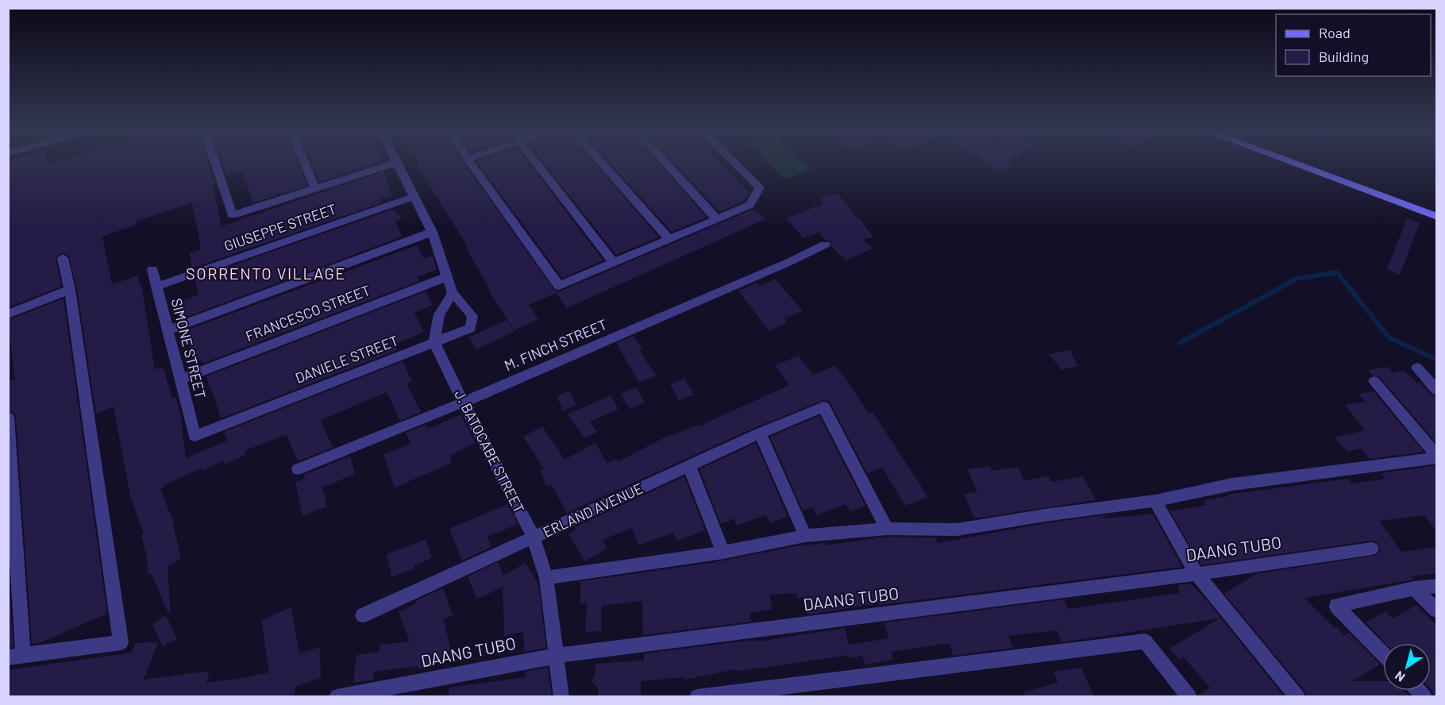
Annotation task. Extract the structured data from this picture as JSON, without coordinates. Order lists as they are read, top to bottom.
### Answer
{
  "streets": {
    "street": [
      "GIUSEPPE STREET",
      "FRANCESCO STREET",
      "M. FINCH STREET",
      "SIMONE STREET",
      "DANIELE STREET",
      "J. BATOCABE STREET",
      "ERLAND AVENUE",
      "DAANG TUBO"
    ]
  },
  "crossings": [
    ["GIUSEPPE STREET", "SIMONE STREET"],
    ["FRANCESCO STREET", "SIMONE STREET"],
    ["M. FINCH STREET", "J. BATOCABE STREET"],
    ["SIMONE STREET", "DANIELE STREET"],
    ["DANIELE STREET", "J. BATOCABE STREET"],
    ["J. BATOCABE STREET", "ERLAND AVENUE"],
    ["J. BATOCABE STREET", "DAANG TUBO"]
  ],
  "districts": ["SORRENTO VILLAGE"],
  "legend": ["Road", "Building"],
  "north": "bottom left"
}
